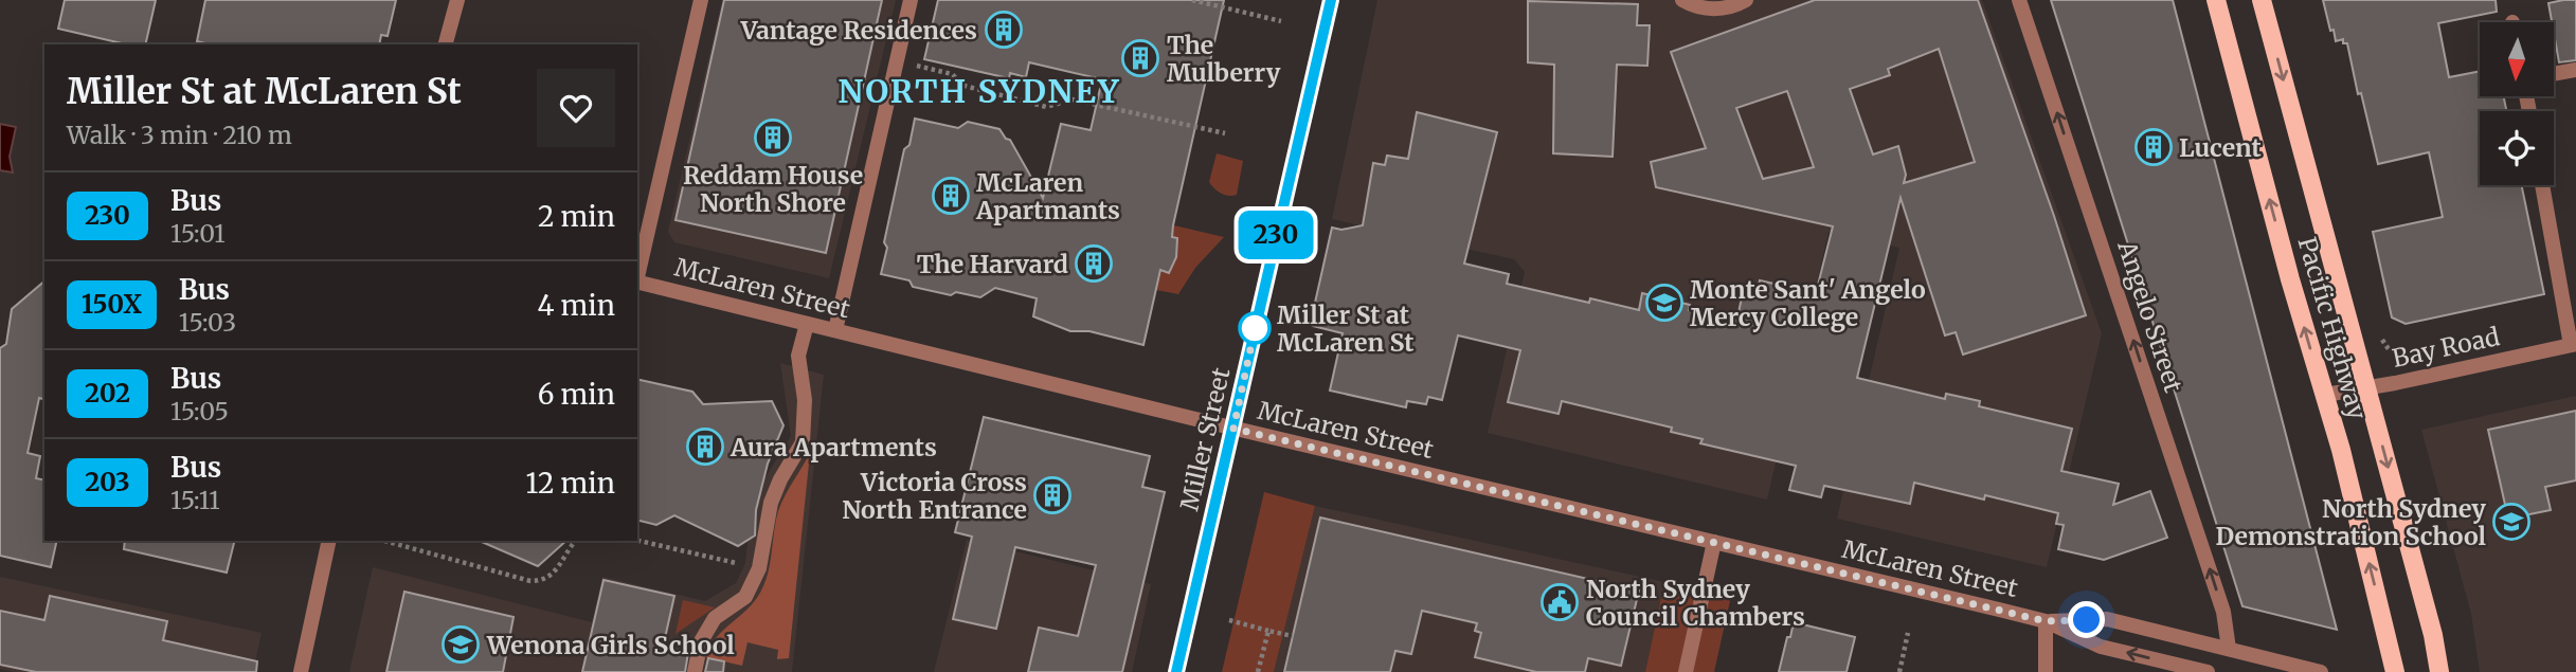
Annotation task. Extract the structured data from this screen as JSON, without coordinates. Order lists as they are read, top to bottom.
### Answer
{
  "streets": {
    "main road": ["Pacific Highway", "Miller Street"],
    "street": ["McLaren Street", "Angelo Street", "Bay Road"]
  },
  "crossings": [
    ["McLaren Street", "Angelo Street"],
    ["McLaren Street", "Miller Street"],
    ["Pacific Highway", "Bay Road"]
  ],
  "one_way": ["Angelo Street"],
  "districts": ["NORTH SYDNEY"],
  "places": {
    "building": [
      "Vantage Residences",
      "The Mulberry",
      "Reddam House North Shore",
      "Lucent",
      "McLaren Apartmants",
      "The Harvard",
      "Aura Apartments",
      "Victoria Cross North Entrance"
    ],
    "school or university": ["Monte Sant' Angelo Mercy College", "North Sydney Demonstration School", "Wenona Girls School"],
    "other": ["Miller St at McLaren St"],
    "public building": ["North Sydney Council Chambers"]
  },
  "lines": ["bus line 230"],
  "north": "bottom",
  "page": {
    "on_map": "230",
    "heading": ["Miller St at McLaren St", "Walk · 3 min · 210 m"],
    "list": [
      {
        "mark": "230",
        "name": "Bus",
        "note": "15:01",
        "value": "2 min"
      },
      {
        "mark": "150X",
        "name": "Bus",
        "note": "15:03",
        "value": "4 min"
      },
      {
        "mark": "202",
        "name": "Bus",
        "note": "15:05",
        "value": "6 min"
      },
      {
        "mark": "203",
        "name": "Bus",
        "note": "15:11",
        "value": "12 min"
      }
    ]
  }
}
